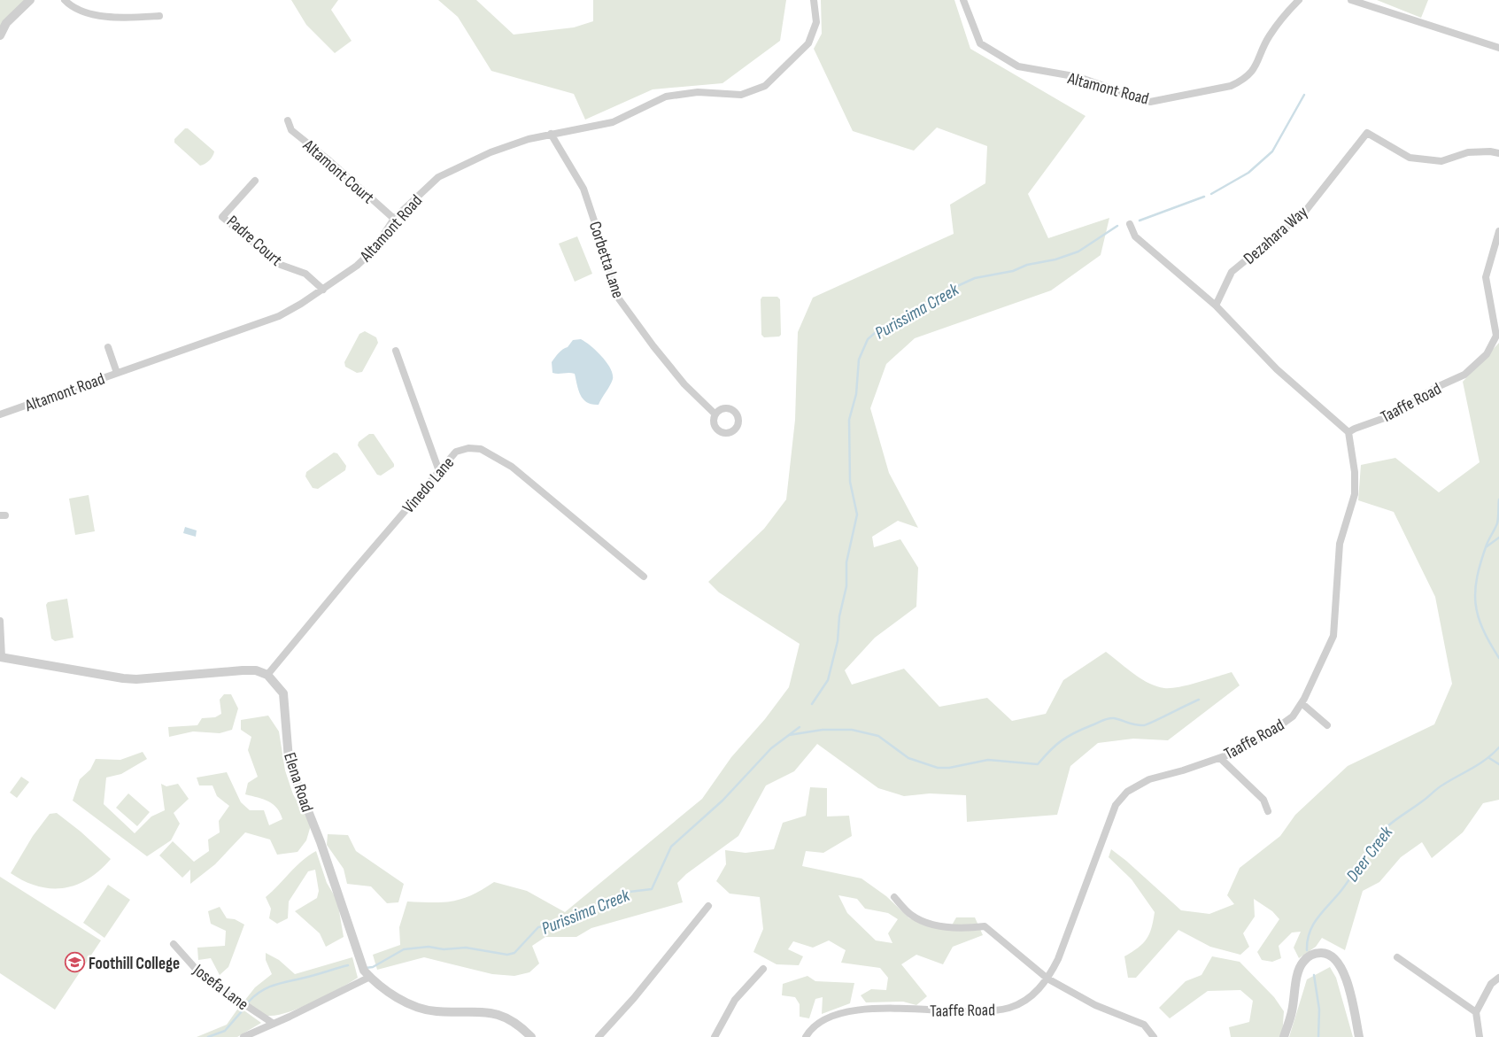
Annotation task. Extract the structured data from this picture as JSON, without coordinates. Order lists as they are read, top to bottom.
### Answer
{
  "streets": {
    "street": [
      "Altamont Road",
      "Altamont Court",
      "Dezahara Way",
      "Padre Court",
      "Corbetta Lane",
      "Taaffe Road",
      "Vinedo Lane",
      "Elena Road",
      "Josefa Lane"
    ]
  },
  "crossings": [
    ["Altamont Road", "Altamont Court"],
    ["Altamont Road", "Padre Court"],
    ["Altamont Road", "Corbetta Lane"],
    ["Vinedo Lane", "Elena Road"],
    ["Elena Road", "Josefa Lane"]
  ],
  "water": ["Purissima Creek", "Deer Creek"],
  "places": {
    "school or university": ["Foothill College"]
  }
}
